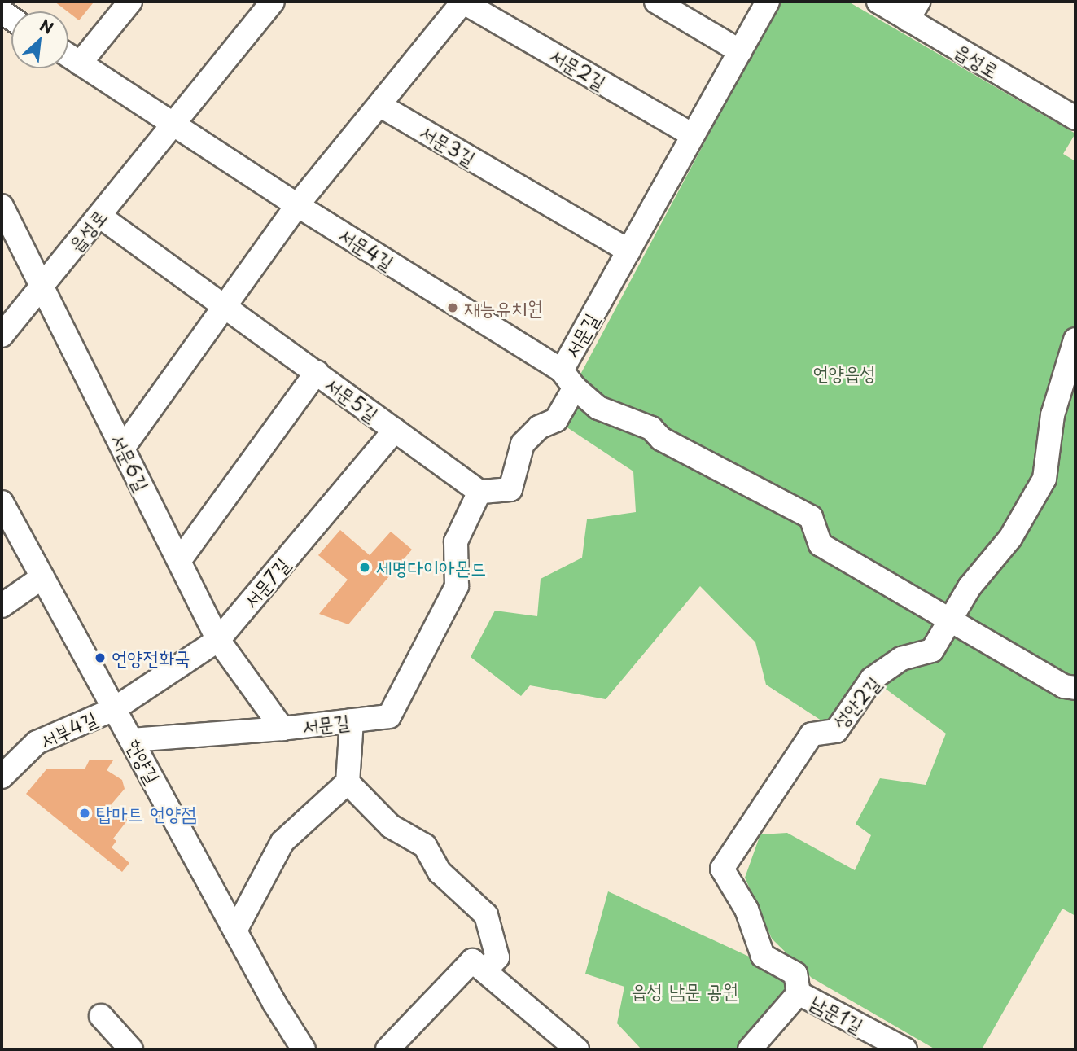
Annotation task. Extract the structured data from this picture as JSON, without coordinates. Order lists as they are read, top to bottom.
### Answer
{
  "streets": {
    "street": [
      "읍성로",
      "서문2길",
      "서문3길",
      "서문4길",
      "서문길",
      "서문5길",
      "서문6길",
      "서문7길",
      "성안2길",
      "서부4길",
      "헌양길",
      "남문1길"
    ]
  },
  "crossings": [
    ["읍성로", "서문4길"],
    ["읍성로", "서문5길"],
    ["읍성로", "서문6길"],
    ["서문2길", "서문길"],
    ["서문3길", "서문길"],
    ["서문4길", "서문길"],
    ["서문4길", "성안2길"],
    ["서문길", "서문5길"],
    ["서문길", "서문6길"],
    ["서문길", "헌양길"],
    ["서문5길", "서문7길"],
    ["서문6길", "서문7길"],
    ["서문7길", "서부4길"],
    ["서문7길", "헌양길"],
    ["성안2길", "남문1길"],
    ["서부4길", "헌양길"]
  ],
  "parks": ["언양읍성", "읍성 남문 공원"],
  "places": [
    "재능유치원",
    "세명다이아몬드",
    "언양전화국",
    "탑마트 언양점"
  ],
  "north": "top right"
}
